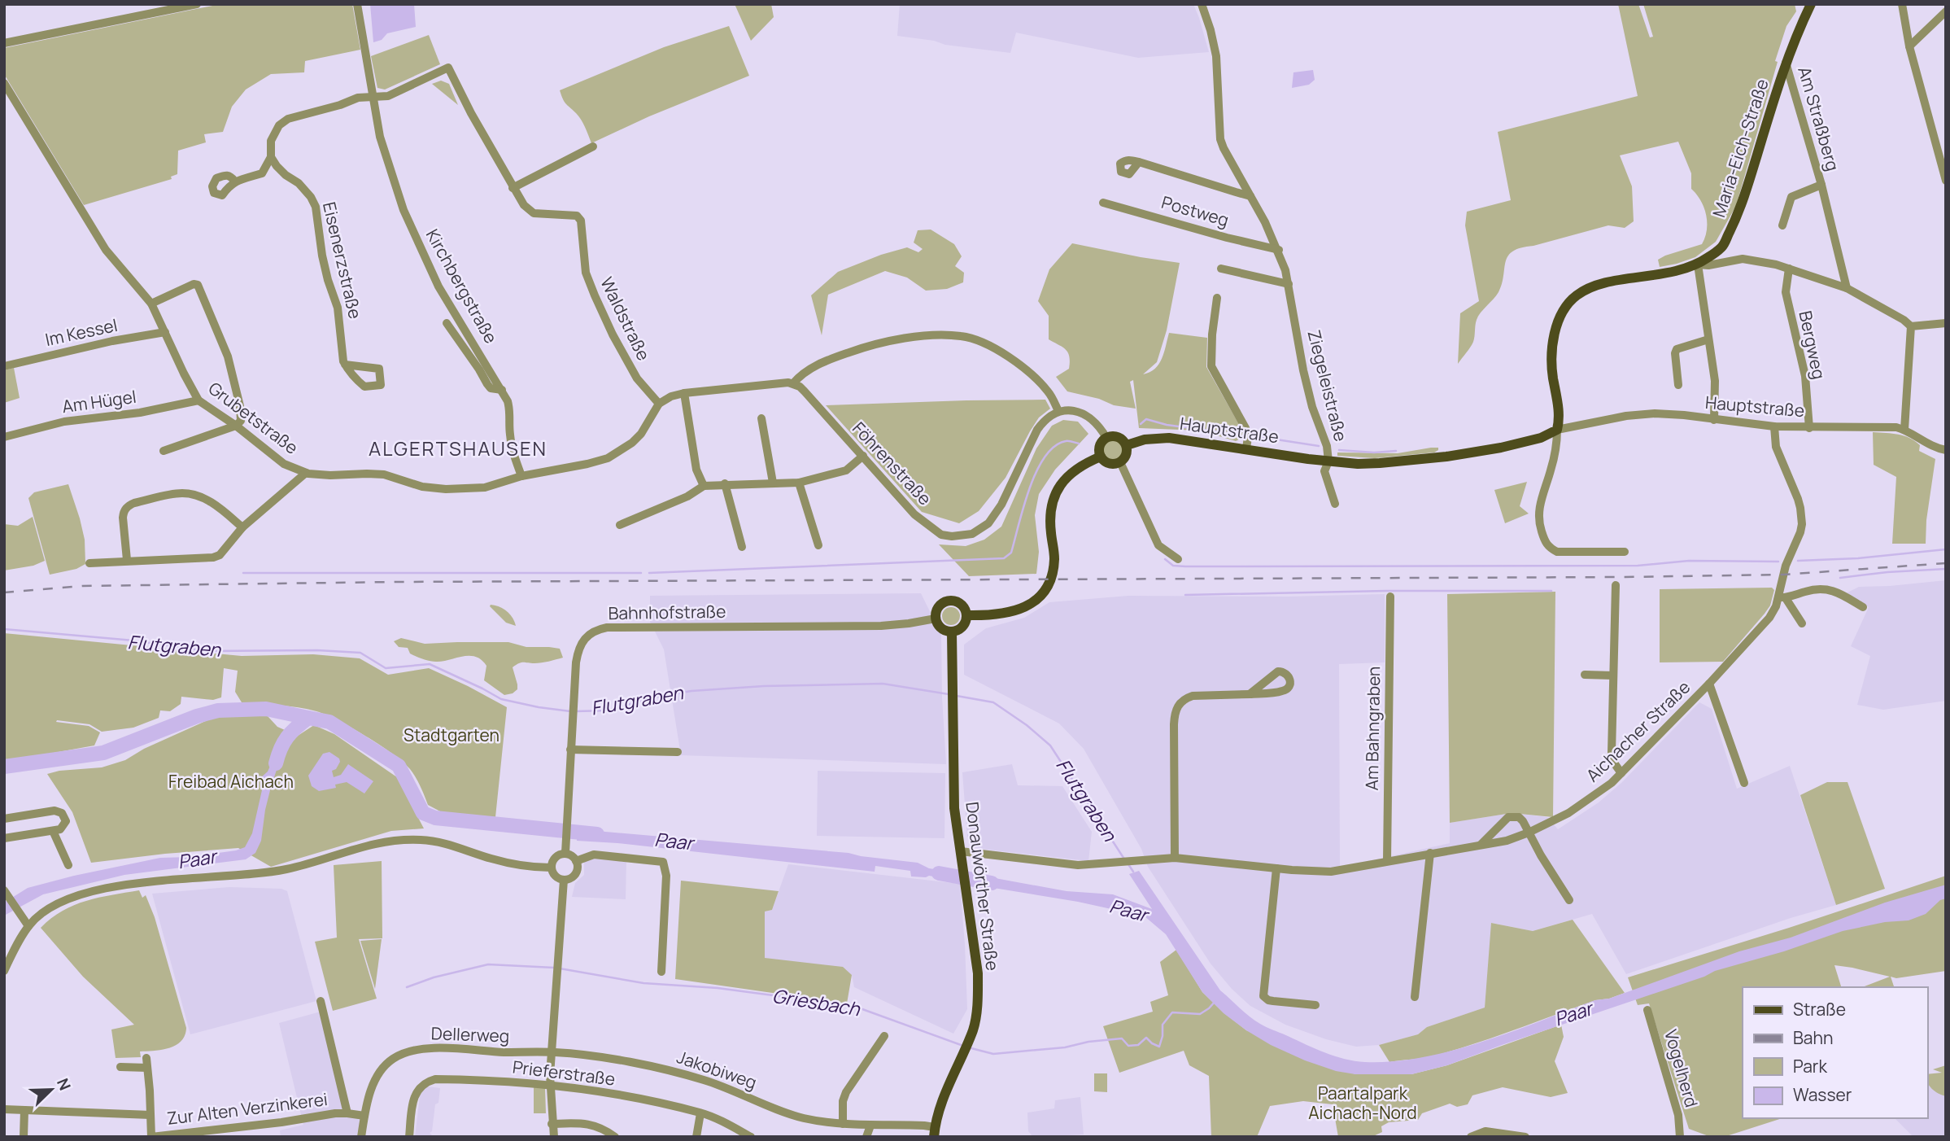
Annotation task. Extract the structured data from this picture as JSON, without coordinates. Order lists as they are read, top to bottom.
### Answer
{
  "streets": {
    "main road": ["Maria-Eich-Straße", "Hauptstraße", "Donauwörther Straße"],
    "street": [
      "Am Straßberg",
      "Postweg",
      "Eisenerzstraße",
      "Kirchbergstraße",
      "Waldstraße",
      "Im Kessel",
      "Bergweg",
      "Ziegeleistraße",
      "Am Hügel",
      "Grubetstraße",
      "Föhrenstraße",
      "Bahnhofstraße",
      "Am Bahngraben",
      "Aichacher Straße",
      "Dellerweg",
      "Vogelherd",
      "Jakobiweg",
      "Prieferstraße",
      "Zur Alten Verzinkerei"
    ]
  },
  "crossings": [
    ["Am Straßberg", "Maria-Eich-Straße"],
    ["Maria-Eich-Straße", "Hauptstraße"],
    ["Postweg", "Ziegeleistraße"],
    ["Kirchbergstraße", "Waldstraße"],
    ["Kirchbergstraße", "Grubetstraße"],
    ["Waldstraße", "Grubetstraße"],
    ["Im Kessel", "Grubetstraße"],
    ["Bergweg", "Hauptstraße"],
    ["Ziegeleistraße", "Hauptstraße"],
    ["Am Hügel", "Grubetstraße"],
    ["Hauptstraße", "Aichacher Straße"],
    ["Bahnhofstraße", "Donauwörther Straße"],
    ["Am Bahngraben", "Aichacher Straße"],
    ["Aichacher Straße", "Donauwörther Straße"],
    ["Donauwörther Straße", "Jakobiweg"],
    ["Dellerweg", "Jakobiweg"],
    ["Dellerweg", "Zur Alten Verzinkerei"]
  ],
  "districts": ["ALGERTSHAUSEN"],
  "water": ["Flutgraben", "Paar", "Griesbach"],
  "parks": ["Stadtgarten", "Freibad Aichach", "Paartalpark Aichach-Nord"],
  "legend": [
    "Straße",
    "Bahn",
    "Park",
    "Wasser"
  ],
  "north": "top right"
}
